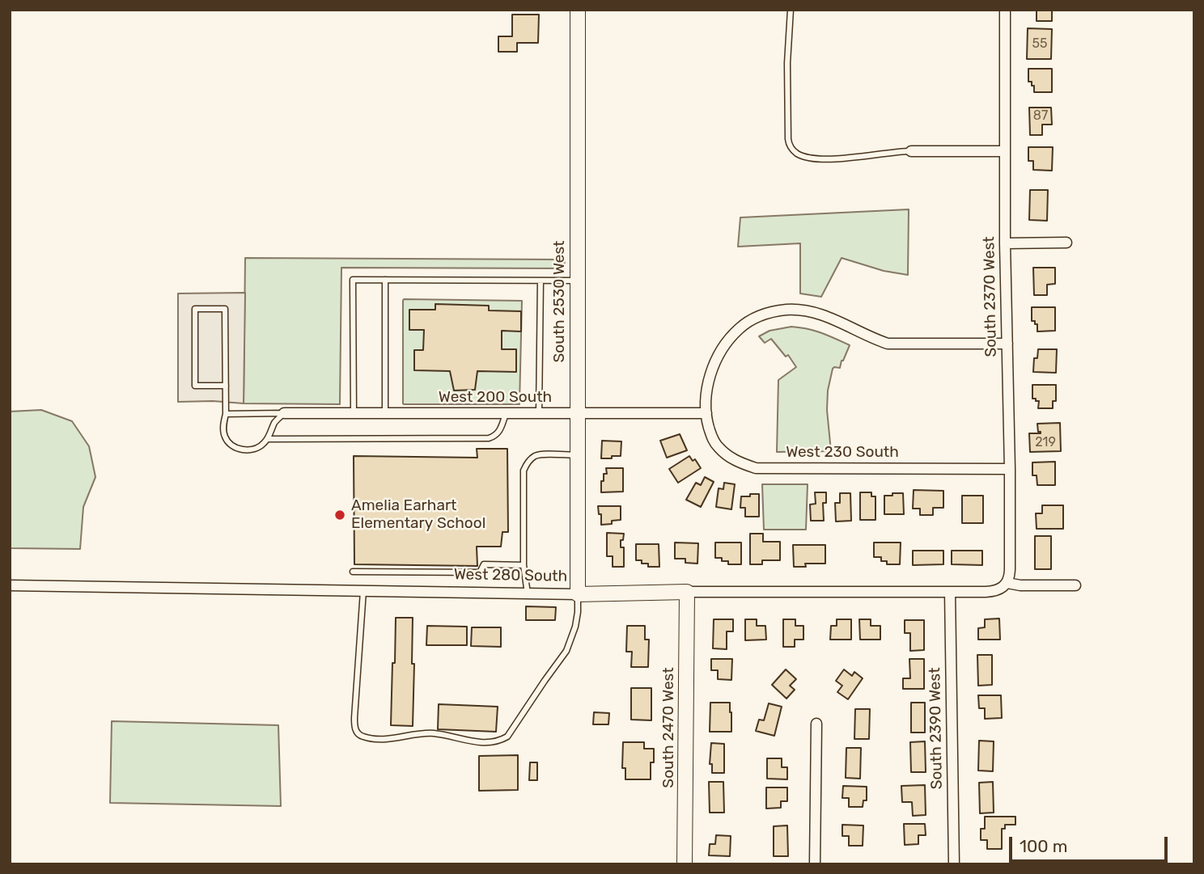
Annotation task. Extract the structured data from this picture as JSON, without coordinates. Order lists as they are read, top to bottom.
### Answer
{
  "streets": {
    "street": [
      "South 2370 West",
      "South 2530 West",
      "West 200 South",
      "West 230 South",
      "West 280 South",
      "South 2470 West",
      "South 2390 West"
    ]
  },
  "crossings": [
    ["South 2370 West", "West 230 South"],
    ["South 2370 West", "West 280 South"],
    ["South 2530 West", "West 200 South"],
    ["South 2530 West", "West 280 South"],
    ["West 200 South", "West 230 South"],
    ["West 280 South", "South 2470 West"],
    ["West 280 South", "South 2390 West"]
  ],
  "places": ["Amelia Earhart Elementary School"],
  "house_numbers": ["55", "87", "219"],
  "scale_bar": "100 m"
}
